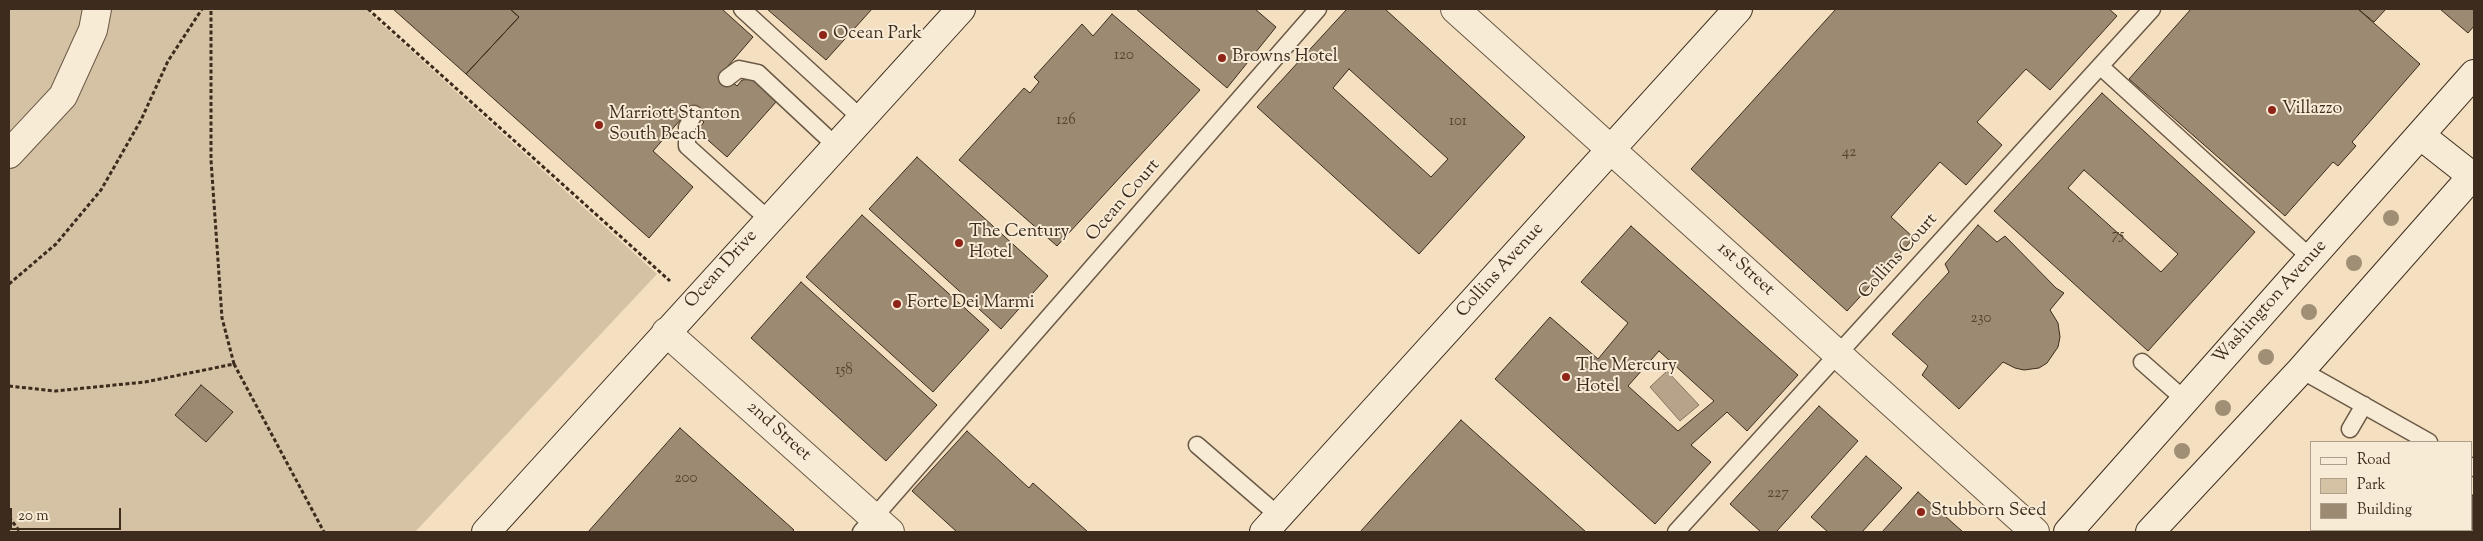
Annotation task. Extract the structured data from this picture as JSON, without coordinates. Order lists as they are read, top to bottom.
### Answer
{
  "streets": {
    "street": [
      "Ocean Drive",
      "1st Street",
      "Collins Avenue",
      "Washington Avenue",
      "2nd Street"
    ],
    "lane": ["Ocean Court", "Collins Court"]
  },
  "crossings": [
    ["Ocean Court", "2nd Street"],
    ["Collins Court", "1st Street"],
    ["Ocean Drive", "2nd Street"],
    ["1st Street", "Collins Avenue"]
  ],
  "places": [
    "Ocean Park",
    "Browns Hotel",
    "Villazzo",
    "Marriott Stanton South Beach",
    "The Century Hotel",
    "Forte Dei Marmi",
    "The Mercury Hotel",
    "Stubborn Seed"
  ],
  "house_numbers": [
    "120",
    "126",
    "101",
    "42",
    "75",
    "230",
    "158",
    "200",
    "227"
  ],
  "legend": ["Road", "Park", "Building"],
  "scale_bar": "20 m"
}
